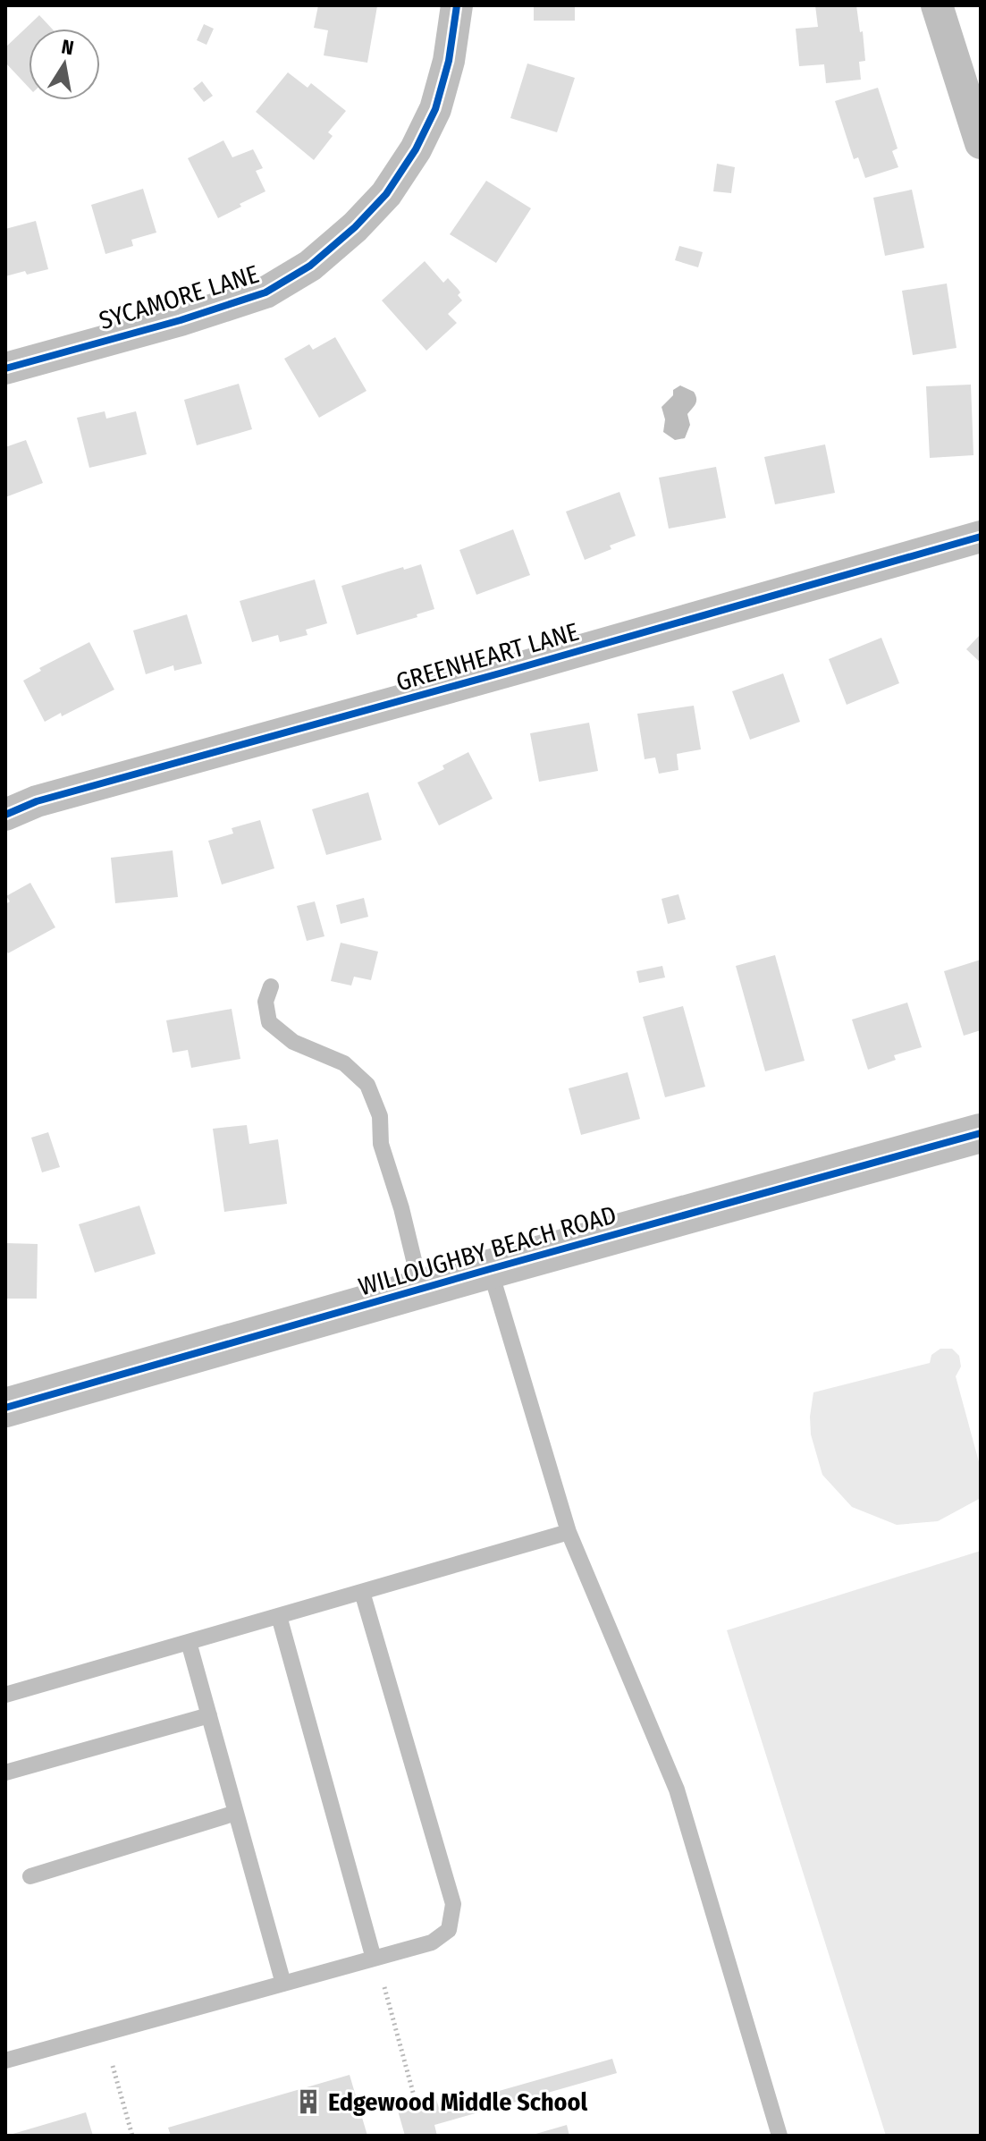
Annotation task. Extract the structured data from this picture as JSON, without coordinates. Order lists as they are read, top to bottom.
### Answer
{
  "streets": {
    "street": ["SYCAMORE LANE", "GREENHEART LANE", "WILLOUGHBY BEACH ROAD"]
  },
  "places": {
    "building": ["Edgewood Middle School"]
  },
  "north": "top"
}
